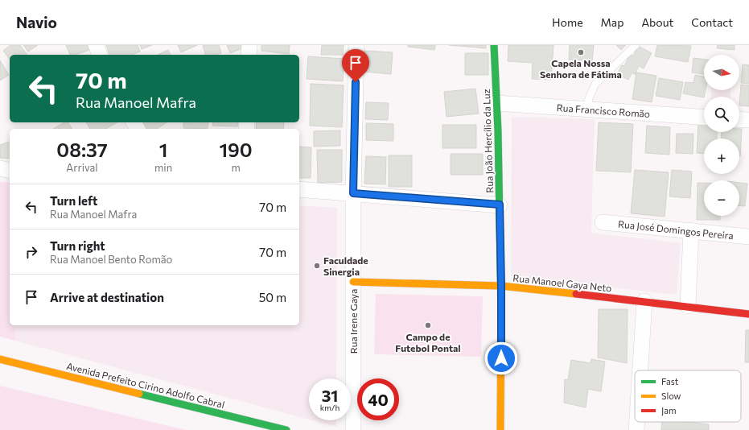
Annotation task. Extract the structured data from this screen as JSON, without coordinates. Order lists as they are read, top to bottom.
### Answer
{
  "streets": {
    "street": [
      "Rua Francisco Romão",
      "Rua João Hercílio da Luz",
      "Rua José Domingos Pereira",
      "Rua Manoel Gaya Neto",
      "Rua Irene Gaya",
      "Avenida Prefeito Cirino Adolfo Cabral"
    ]
  },
  "crossings": [
    ["Rua Francisco Romão", "Rua João Hercílio da Luz"],
    ["Rua João Hercílio da Luz", "Rua Manoel Gaya Neto"],
    ["Rua Manoel Gaya Neto", "Rua Irene Gaya"]
  ],
  "places": ["Capela Nossa Senhora de Fátima", "Faculdade Sinergia", "Campo de Futebol Pontal"],
  "legend": ["Fast", "Slow", "Jam"],
  "north": "right",
  "page": {
    "header": "Navio",
    "nav": [
      "Home",
      "Map",
      "About",
      "Contact"
    ],
    "map_buttons": ["+", "−"],
    "turn": ["70 m", "Rua Manoel Mafra"],
    "eta": [
      "08:37",
      "Arrival",
      "1",
      "min",
      "190",
      "m"
    ],
    "list": [
      {
        "name": "Turn left",
        "note": "Rua Manoel Mafra",
        "value": "70 m"
      },
      {
        "name": "Turn right",
        "note": "Rua Manoel Bento Romão",
        "value": "70 m"
      },
      {
        "name": "Arrive at destination",
        "value": "50 m"
      }
    ],
    "speed": "31 km/h",
    "limit": "40"
  }
}
